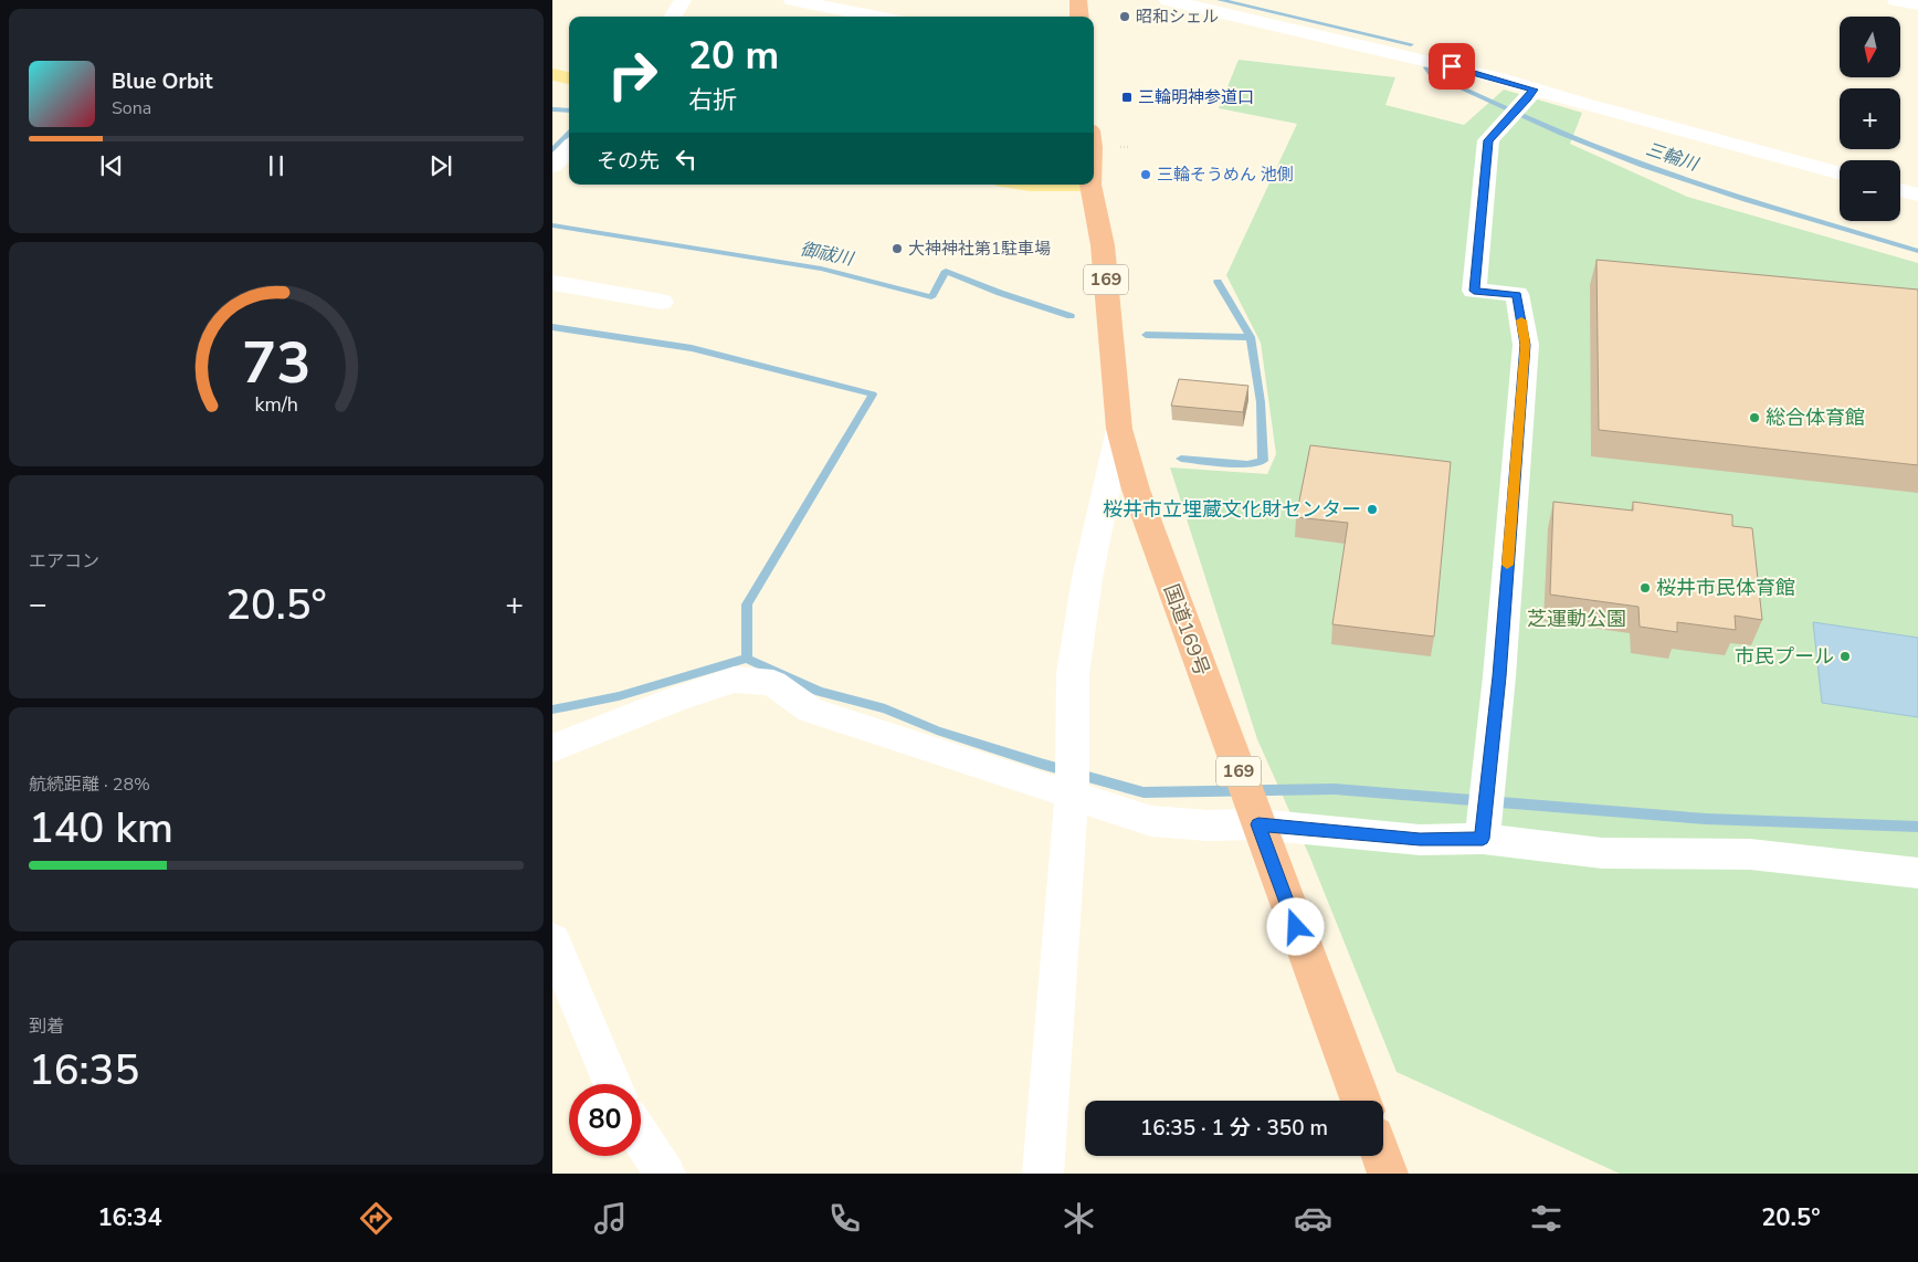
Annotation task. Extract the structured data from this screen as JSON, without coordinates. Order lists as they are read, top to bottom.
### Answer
{
  "streets": {
    "highway": ["169", "国道169号"]
  },
  "water": ["三輪川", "御祓川"],
  "parks": ["芝運動公園"],
  "places": {
    "other": [
      "昭和シェル",
      "三輪そうめん 池側",
      "大神神社第1駐車場",
      "総合体育館",
      "桜井市立埋蔵文化財センター",
      "桜井市民体育館",
      "市民プール"
    ],
    "transit": ["三輪明神参道口"]
  },
  "north": "bottom",
  "page": {
    "map_buttons": ["+", "−"],
    "turn": ["20 m", "右折"],
    "song": ["Blue Orbit", "Sona"],
    "then": "その先",
    "tile": [
      "エアコン",
      ["航続距離 · 28%", "140 km"],
      ["到着", "16:35"]
    ],
    "heat": ["−", "20.5°", "+"],
    "limit": "80",
    "trip": "16:35 · 1 分 · 350 m",
    "tabs": ["16:34", "20.5°"],
    "gauge": ["73", "km/h"]
  }
}
